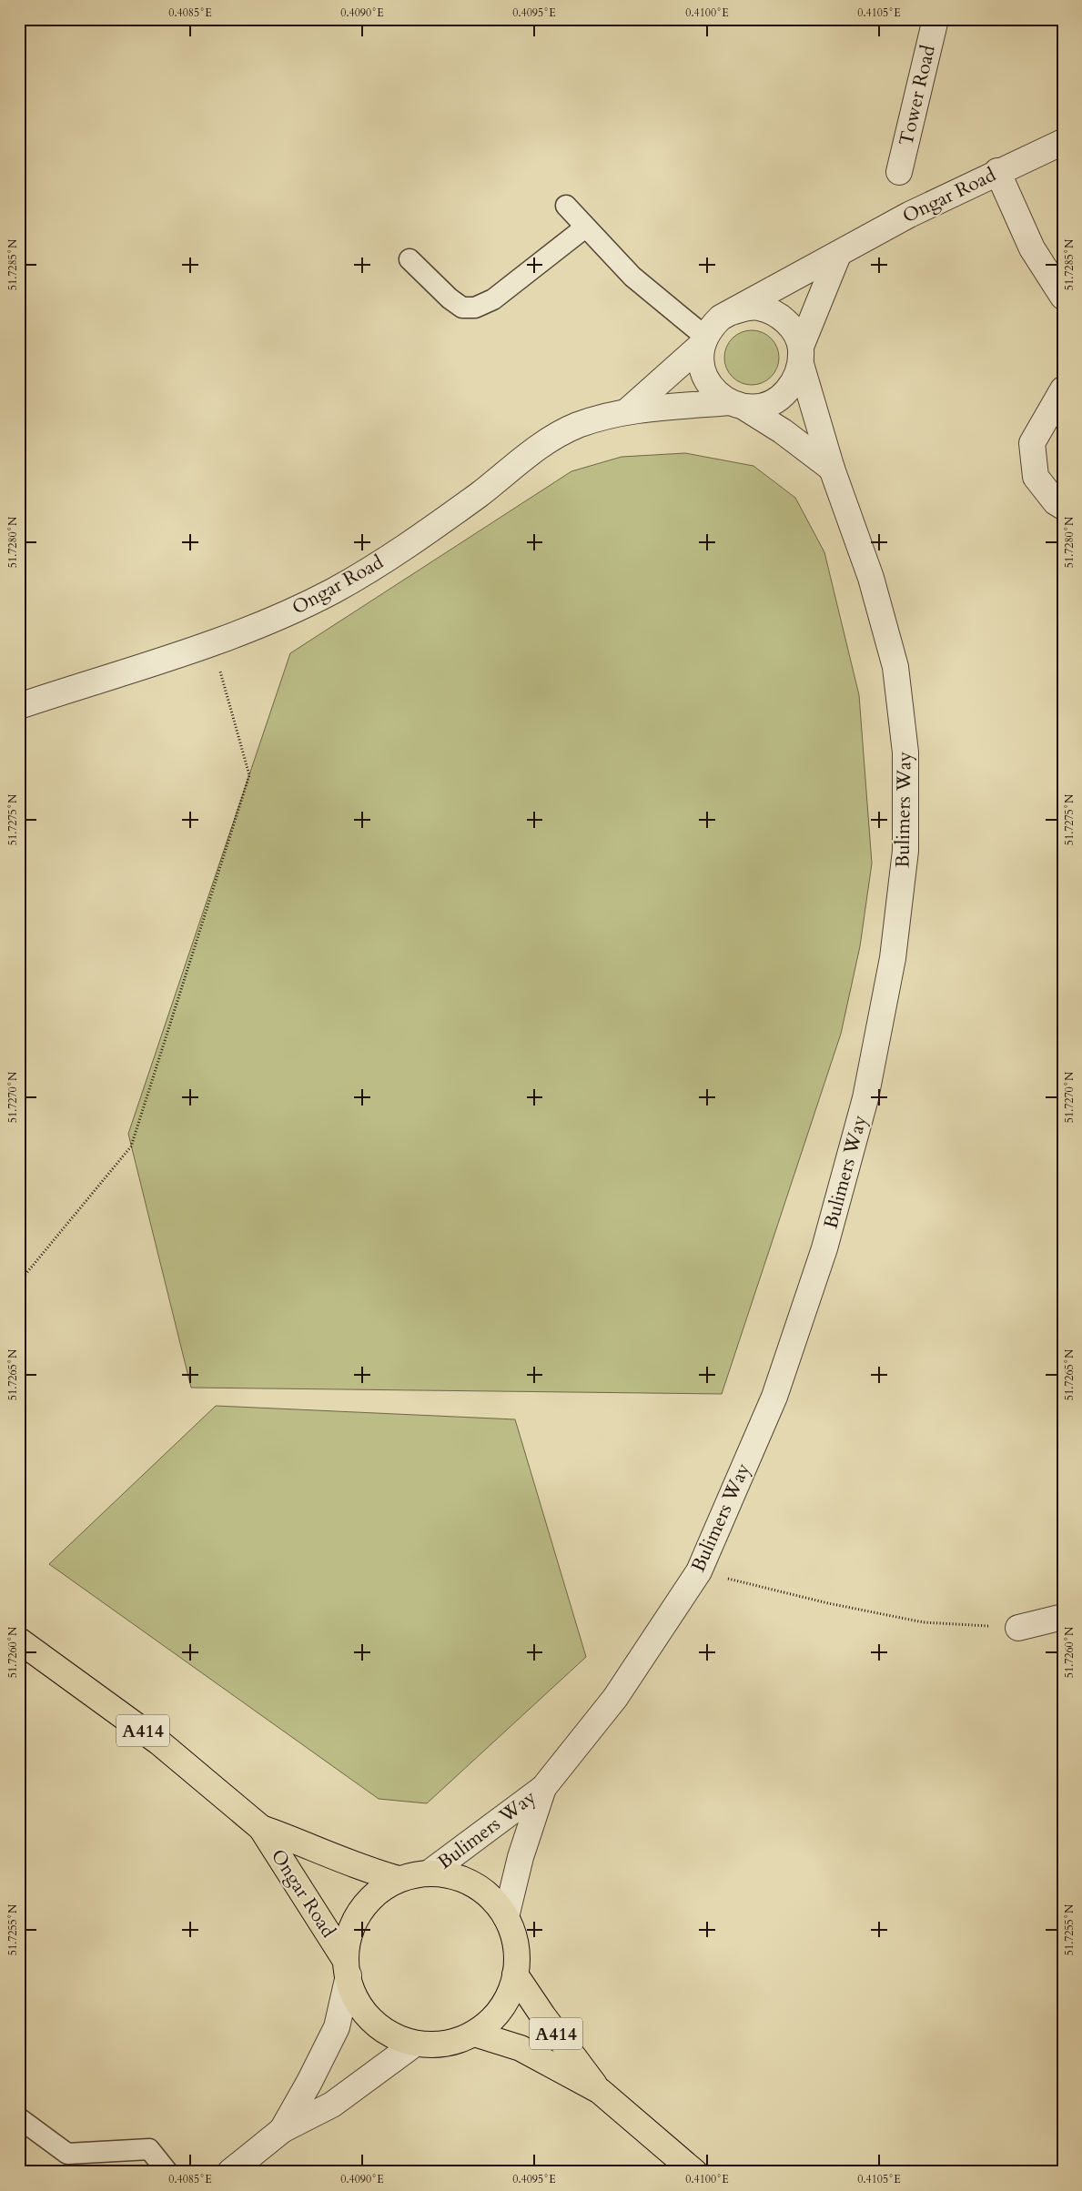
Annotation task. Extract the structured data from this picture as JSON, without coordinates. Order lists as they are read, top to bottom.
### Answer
{
  "streets": {
    "highway": ["Ongar Road", "A414"],
    "street": ["Tower Road", "Bulimers Way"]
  },
  "crossings": [
    ["Ongar Road", "Bulimers Way"],
    ["Ongar Road", "A414"]
  ],
  "coordinates": [
    "0.4085°E",
    "0.4090°E",
    "0.4095°E",
    "0.4100°E",
    "0.4105°E",
    "51.7285°N",
    "51.7280°N",
    "51.7275°N",
    "51.7270°N",
    "51.7265°N",
    "51.7260°N",
    "51.7255°N"
  ]
}
